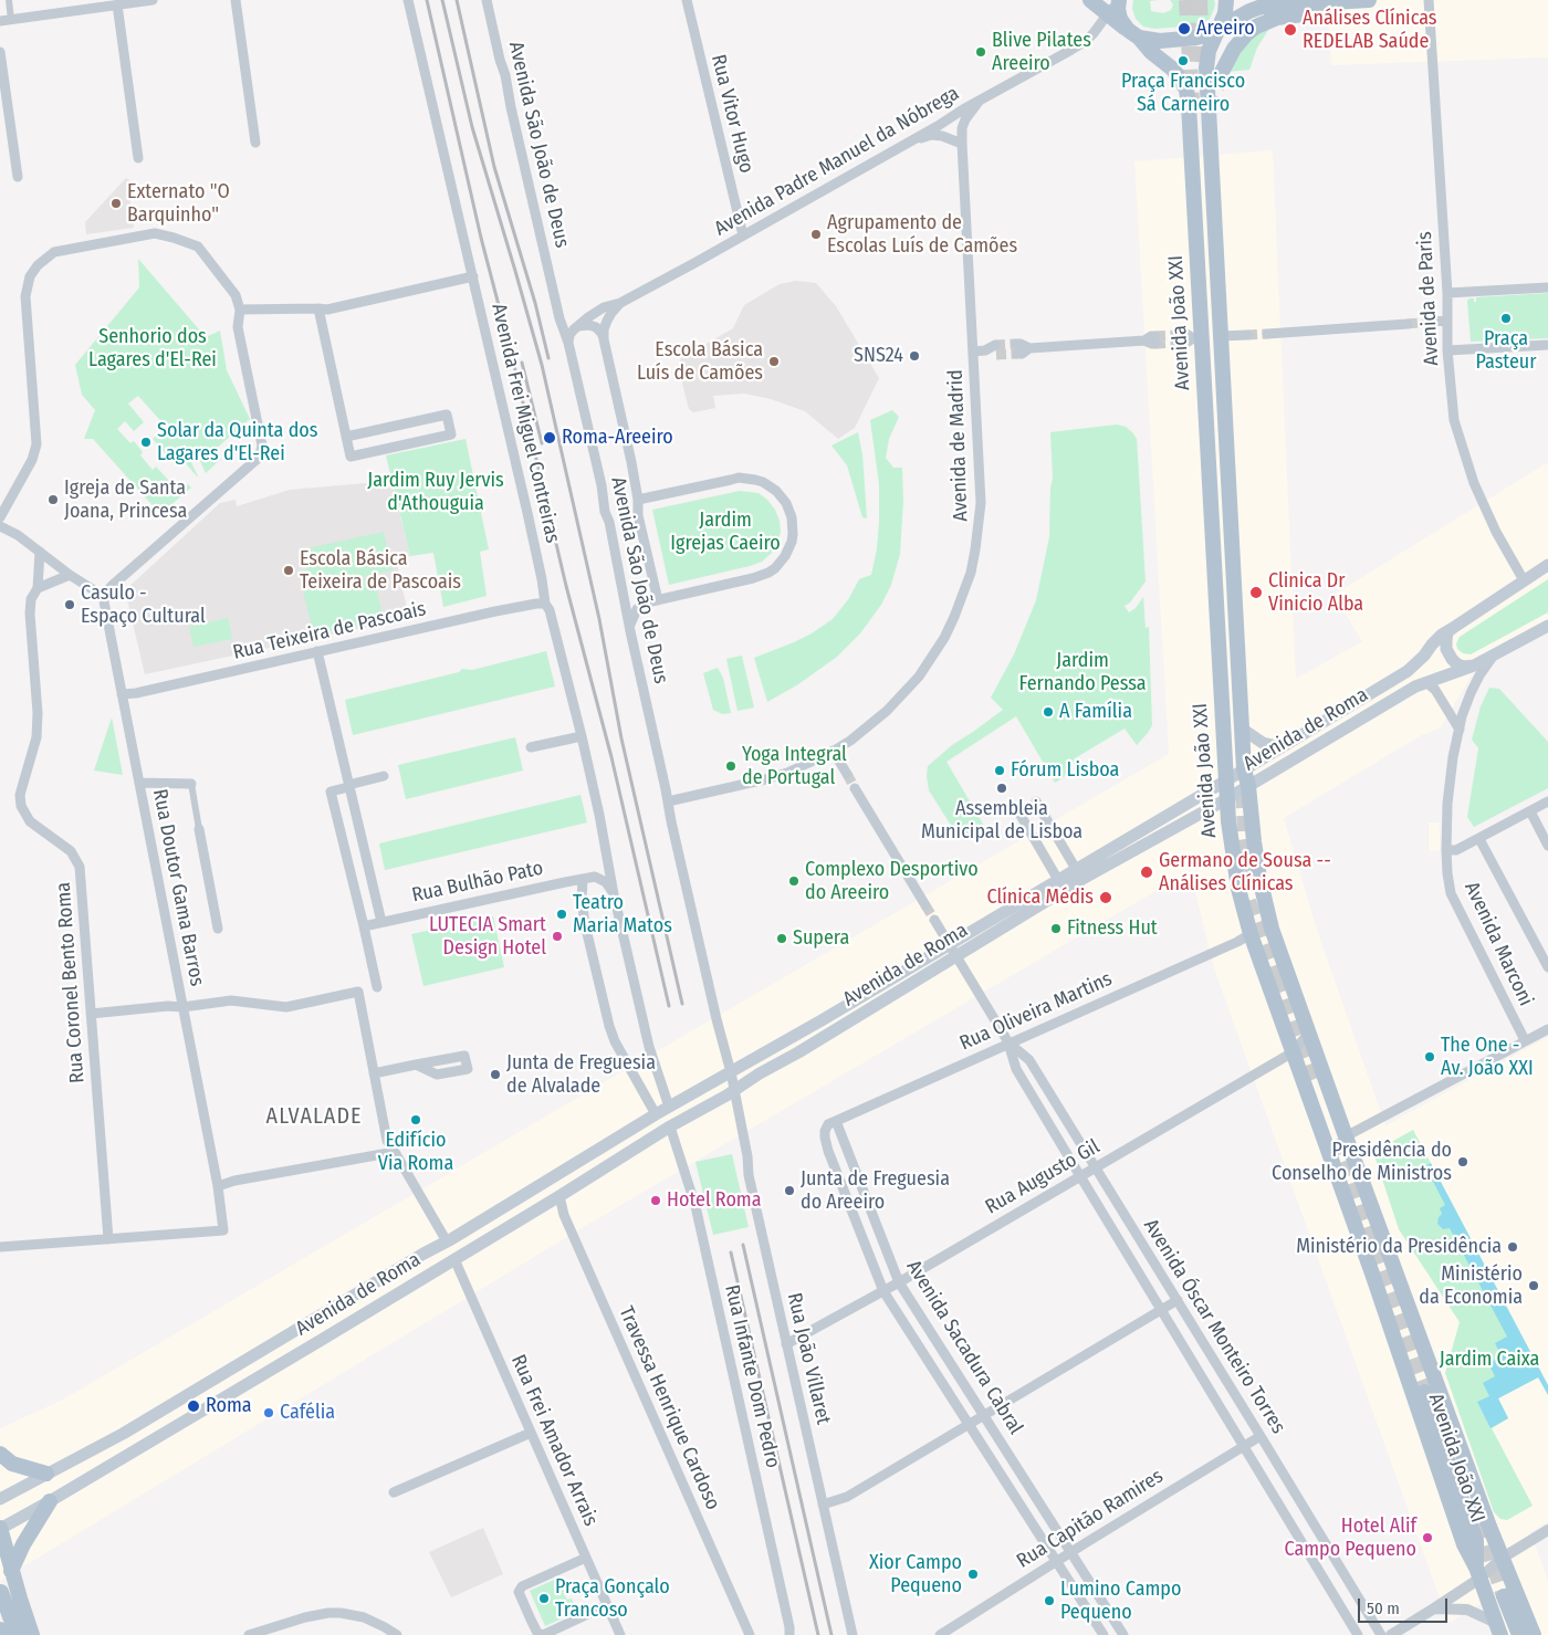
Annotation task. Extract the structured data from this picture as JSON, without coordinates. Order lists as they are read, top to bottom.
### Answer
{
  "streets": {
    "main road": ["Avenida João XXI", "Avenida de Roma"],
    "street": [
      "Rua Vitor Hugo",
      "Avenida São João de Deus",
      "Avenida Padre Manuel da Nóbrega",
      "Avenida de Paris",
      "Avenida Frei Miguel Contreiras",
      "Avenida de Madrid",
      "Rua Teixeira de Pascoais",
      "Rua Bulhão Pato",
      "Rua Doutor Gama Barros",
      "Avenida Marconi",
      "Rua Coronel Bento Roma",
      "Rua Oliveira Martins",
      "Rua Augusto Gil",
      "Avenida Óscar Monteiro Torres",
      "Avenida Sacadura Cabral",
      "Rua João Villaret",
      "Rua Infante Dom Pedro",
      "Travessa Henrique Cardoso",
      "Rua Frei Amador Arrais",
      "Rua Capitão Ramires"
    ]
  },
  "crossings": [
    ["Rua Vitor Hugo", "Avenida Padre Manuel da Nóbrega"],
    ["Avenida São João de Deus", "Avenida Padre Manuel da Nóbrega"],
    ["Avenida São João de Deus", "Avenida de Madrid"],
    ["Avenida São João de Deus", "Avenida de Roma"],
    ["Avenida Padre Manuel da Nóbrega", "Avenida João XXI"],
    ["Avenida Padre Manuel da Nóbrega", "Avenida de Madrid"],
    ["Avenida de Paris", "Avenida de Roma"],
    ["Avenida João XXI", "Avenida de Roma"],
    ["Avenida João XXI", "Rua Oliveira Martins"],
    ["Avenida João XXI", "Rua Augusto Gil"],
    ["Avenida Frei Miguel Contreiras", "Rua Teixeira de Pascoais"],
    ["Avenida Frei Miguel Contreiras", "Avenida de Roma"],
    ["Rua Teixeira de Pascoais", "Rua Doutor Gama Barros"],
    ["Avenida de Roma", "Avenida Marconi"],
    ["Avenida de Roma", "Avenida Óscar Monteiro Torres"],
    ["Avenida de Roma", "Rua João Villaret"],
    ["Avenida de Roma", "Rua Infante Dom Pedro"],
    ["Avenida de Roma", "Travessa Henrique Cardoso"],
    ["Avenida de Roma", "Rua Frei Amador Arrais"],
    ["Rua Doutor Gama Barros", "Rua Coronel Bento Roma"],
    ["Rua Oliveira Martins", "Avenida Óscar Monteiro Torres"],
    ["Rua Oliveira Martins", "Avenida Sacadura Cabral"],
    ["Rua Augusto Gil", "Avenida Óscar Monteiro Torres"],
    ["Rua Augusto Gil", "Avenida Sacadura Cabral"],
    ["Rua Augusto Gil", "Rua João Villaret"],
    ["Avenida Óscar Monteiro Torres", "Rua Capitão Ramires"],
    ["Avenida Sacadura Cabral", "Rua Capitão Ramires"]
  ],
  "districts": ["ALVALADE"],
  "parks": [
    "Senhorio dos Lagares d'El-Rei",
    "Jardim Ruy Jervis d'Athouguia",
    "Jardim Igrejas Caeiro",
    "Jardim Fernando Pessa",
    "Jardim Caixa"
  ],
  "places": [
    "Areeiro",
    "Análises Clínicas REDELAB Saúde",
    "Blive Pilates Areeiro",
    "Praça Francisco Sá Carneiro",
    "Externato \"O Barquinho\"",
    "Agrupamento de Escolas Luís de Camões",
    "Praça Pasteur",
    "SNS24",
    "Escola Básica Luís de Camões",
    "Roma-Areeiro",
    "Solar da Quinta dos Lagares d'El-Rei",
    "Igreja de Santa Joana, Princesa",
    "Escola Básica Teixeira de Pascoais",
    "Clinica Dr Vinicio Alba",
    "Casulo - Espaço Cultural",
    "A Família",
    "Yoga Integral de Portugal",
    "Fórum Lisboa",
    "Assembleia Municipal de Lisboa",
    "Germano de Sousa -- Análises Clínicas",
    "Complexo Desportivo do Areeiro",
    "Clínica Médis",
    "Teatro Maria Matos",
    "Fitness Hut",
    "LUTECIA Smart Design Hotel",
    "Supera",
    "The One - Av. João XXI",
    "Junta de Freguesia de Alvalade",
    "Edifício Via Roma",
    "Presidência do Conselho de Ministros",
    "Junta de Freguesia do Areeiro",
    "Hotel Roma",
    "Ministério da Presidência",
    "Ministério da Economia",
    "Roma",
    "Cafélia",
    "Hotel Alif Campo Pequeno",
    "Xior Campo Pequeno",
    "Praça Gonçalo Trancoso",
    "Lumino Campo Pequeno"
  ],
  "scale_bar": "50 m"
}
